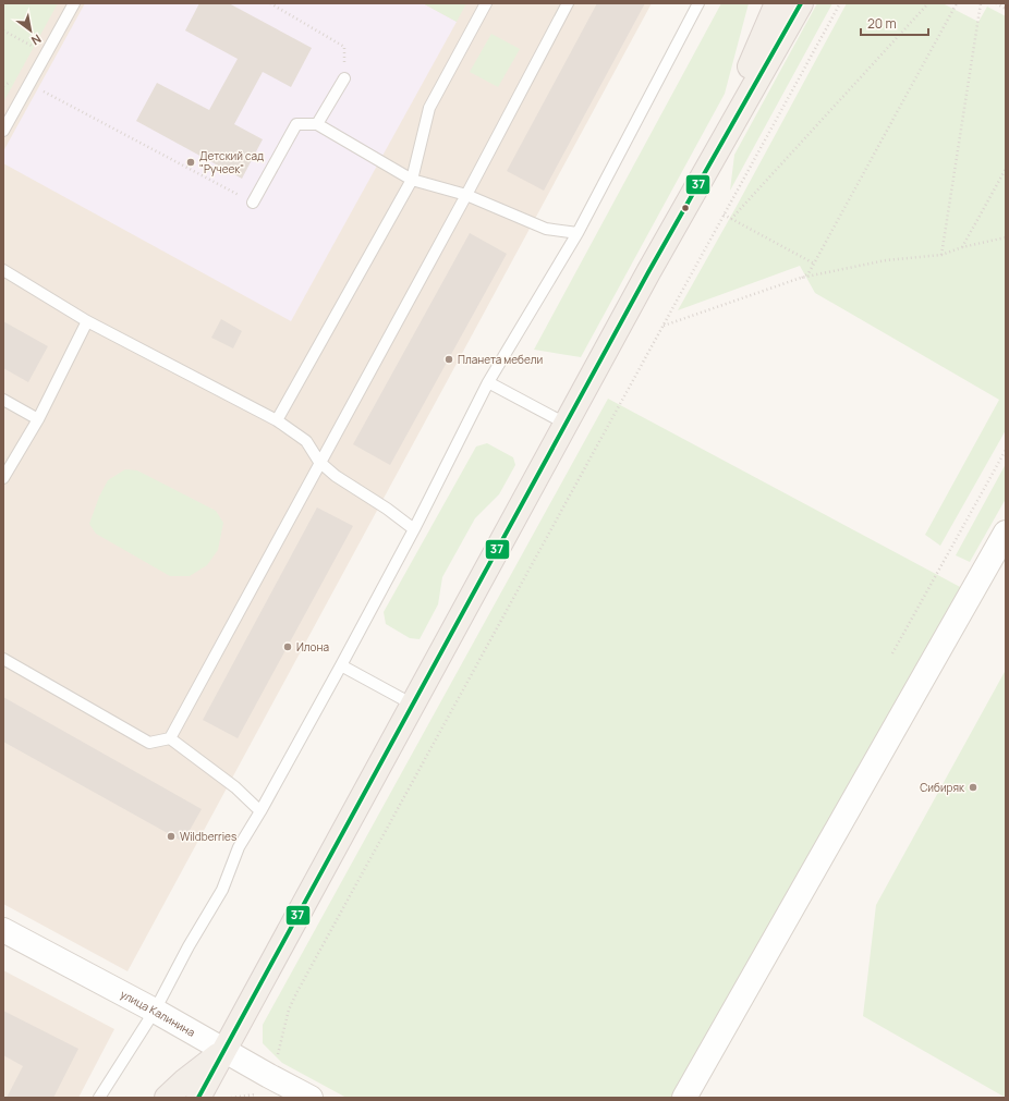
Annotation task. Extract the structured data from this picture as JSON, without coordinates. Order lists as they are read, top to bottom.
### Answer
{
  "streets": {
    "main road": ["улица Калинина"]
  },
  "places": [
    "Детский сад \"Ручеек\"",
    "Планета мебели",
    "Илона",
    "Сибиряк",
    "Wildberries"
  ],
  "lines": ["transit line 37"],
  "scale_bar": "20 m",
  "north": "bottom right"
}
